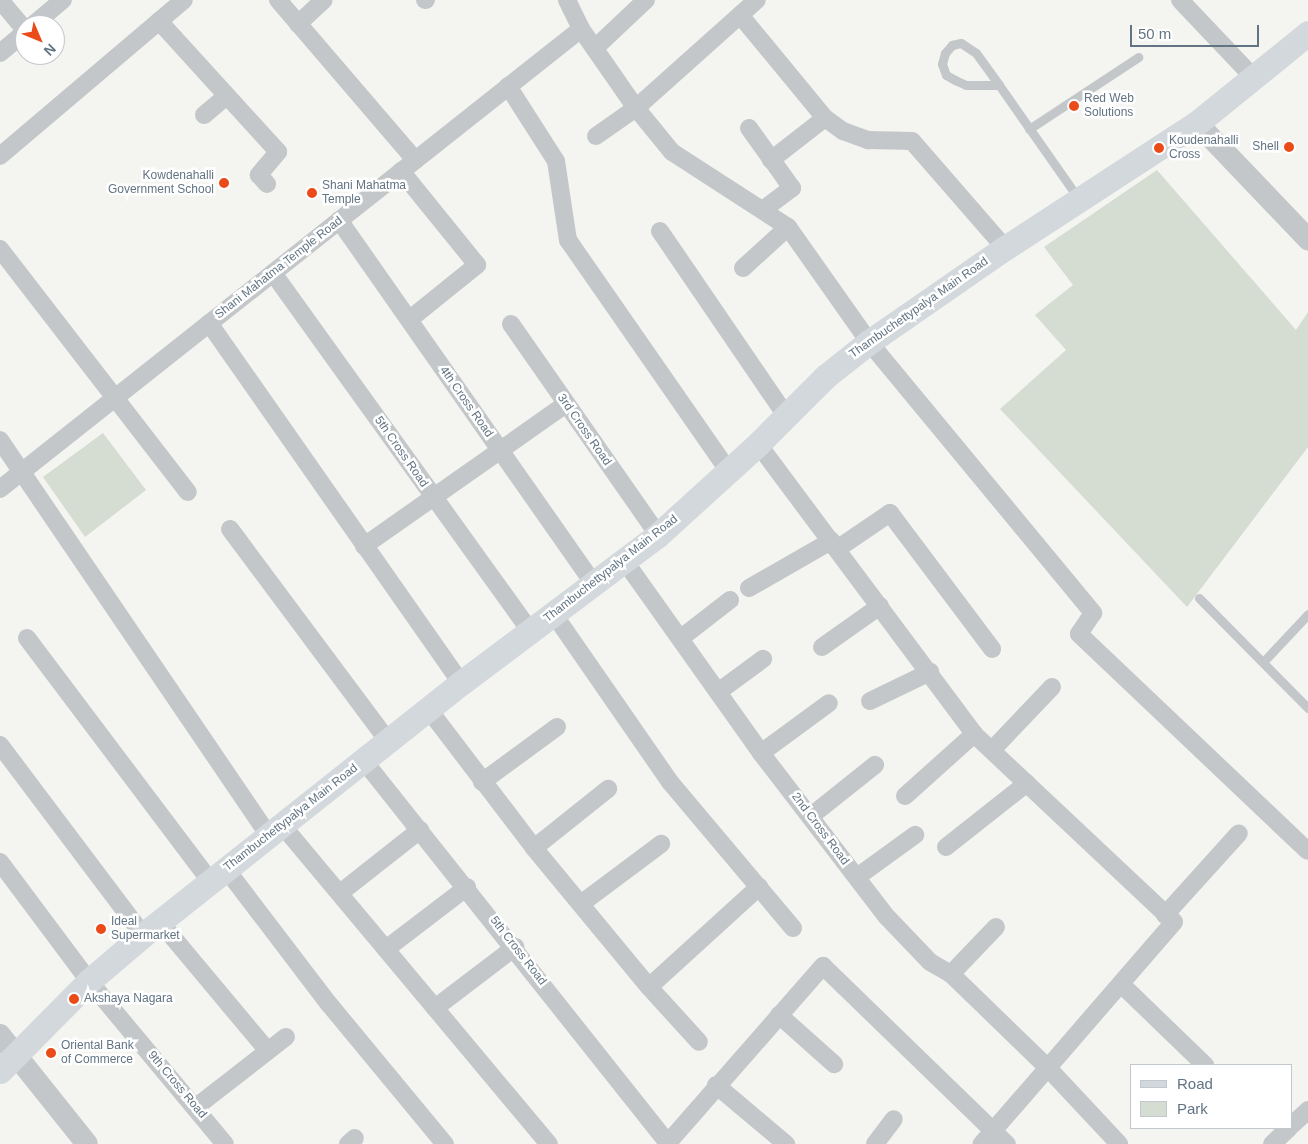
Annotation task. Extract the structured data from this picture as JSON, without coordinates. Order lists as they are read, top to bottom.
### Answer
{
  "streets": {
    "main road": ["Thambuchettypalya Main Road"],
    "street": [
      "Shani Mahatma Temple Road",
      "4th Cross Road",
      "3rd Cross Road",
      "5th Cross Road",
      "2nd Cross Road",
      "9th Cross Road"
    ]
  },
  "crossings": [
    ["Shani Mahatma Temple Road", "4th Cross Road"],
    ["Shani Mahatma Temple Road", "5th Cross Road"],
    ["Thambuchettypalya Main Road", "4th Cross Road"],
    ["Thambuchettypalya Main Road", "3rd Cross Road"],
    ["Thambuchettypalya Main Road", "5th Cross Road"],
    ["Thambuchettypalya Main Road", "2nd Cross Road"],
    ["Thambuchettypalya Main Road", "9th Cross Road"]
  ],
  "places": [
    "Red Web Solutions",
    "Shell",
    "Koudenahalli Cross",
    "Kowdenahalli Government School",
    "Shani Mahatma Temple",
    "Ideal Supermarket",
    "Akshaya Nagara",
    "Oriental Bank of Commerce"
  ],
  "legend": ["Road", "Park"],
  "scale_bar": "50 m",
  "north": "bottom right"
}
